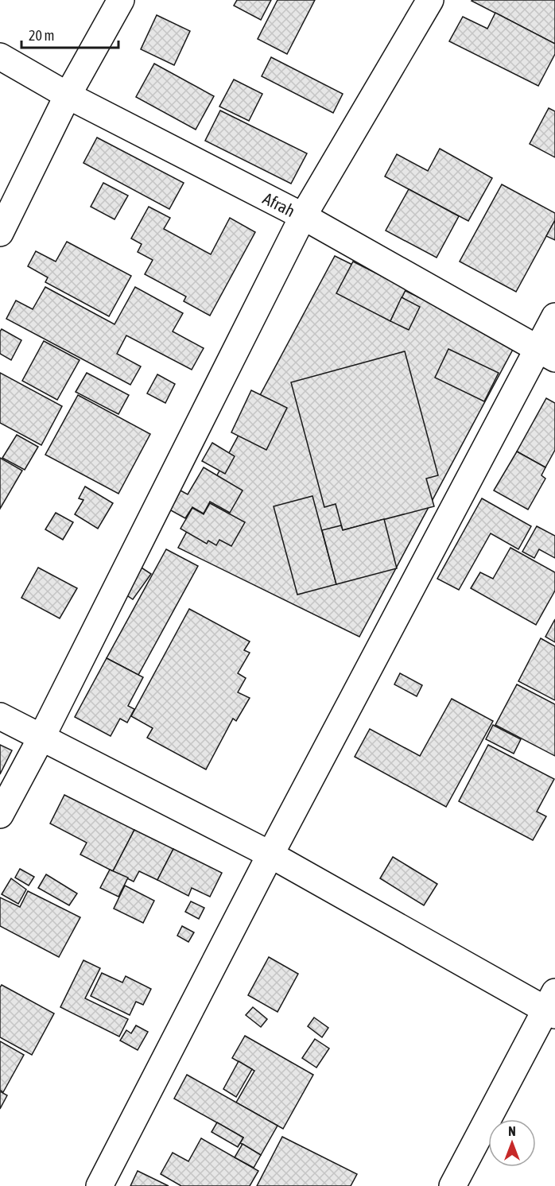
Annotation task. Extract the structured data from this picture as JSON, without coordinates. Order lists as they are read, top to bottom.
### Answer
{
  "streets": {
    "street": ["Afrah"]
  },
  "scale_bar": "20 m",
  "north": "top"
}
